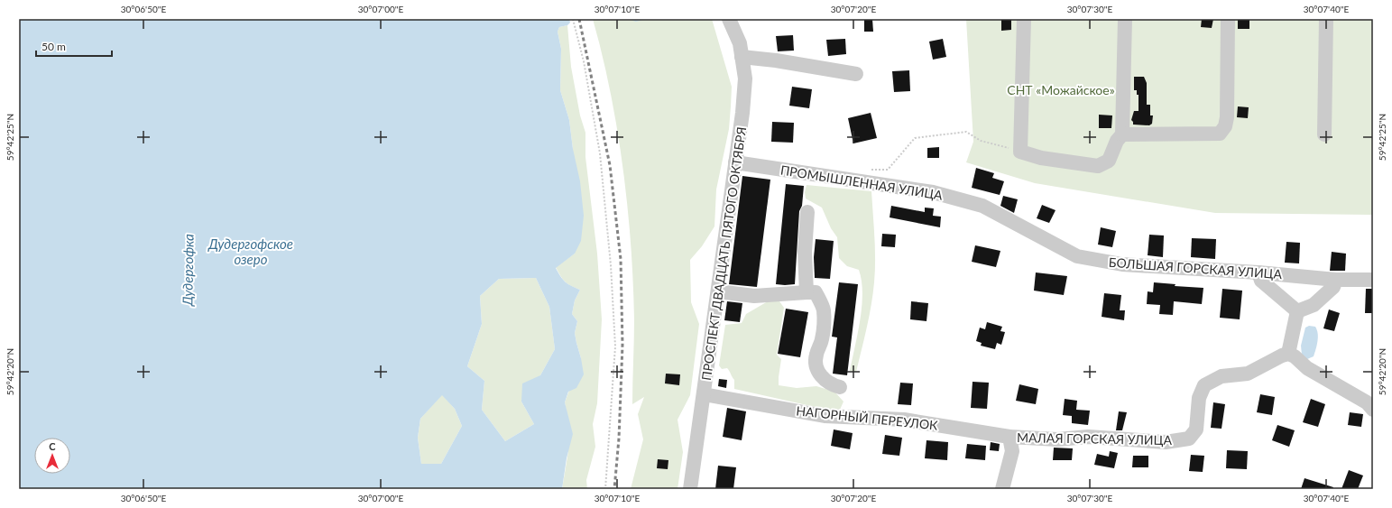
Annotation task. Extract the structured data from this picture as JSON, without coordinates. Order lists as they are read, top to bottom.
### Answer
{
  "streets": {
    "street": [
      "ПРОМЫШЛЕННАЯ УЛИЦА",
      "ПРОСПЕКТ ДВАДЦАТЬ ПЯТОГО ОКТЯБРЯ",
      "БОЛЬШАЯ ГОРСКАЯ УЛИЦА",
      "НАГОРНЫЙ ПЕРЕУЛОК",
      "МАЛАЯ ГОРСКАЯ УЛИЦА"
    ]
  },
  "crossings": [
    ["ПРОМЫШЛЕННАЯ УЛИЦА", "ПРОСПЕКТ ДВАДЦАТЬ ПЯТОГО ОКТЯБРЯ"],
    ["ПРОМЫШЛЕННАЯ УЛИЦА", "БОЛЬШАЯ ГОРСКАЯ УЛИЦА"],
    ["ПРОСПЕКТ ДВАДЦАТЬ ПЯТОГО ОКТЯБРЯ", "НАГОРНЫЙ ПЕРЕУЛОК"],
    ["НАГОРНЫЙ ПЕРЕУЛОК", "МАЛАЯ ГОРСКАЯ УЛИЦА"]
  ],
  "water": ["Дудергофское озеро", "Дудергофка"],
  "parks": ["СНТ «Можайское»"],
  "scale_bar": "50 m",
  "north": "top",
  "coordinates": [
    "30°06'50\"E",
    "30°07'00\"E",
    "30°07'10\"E",
    "30°07'20\"E",
    "30°07'30\"E",
    "30°07'40\"E",
    "59°42'25\"N",
    "59°42'20\"N"
  ]
}
